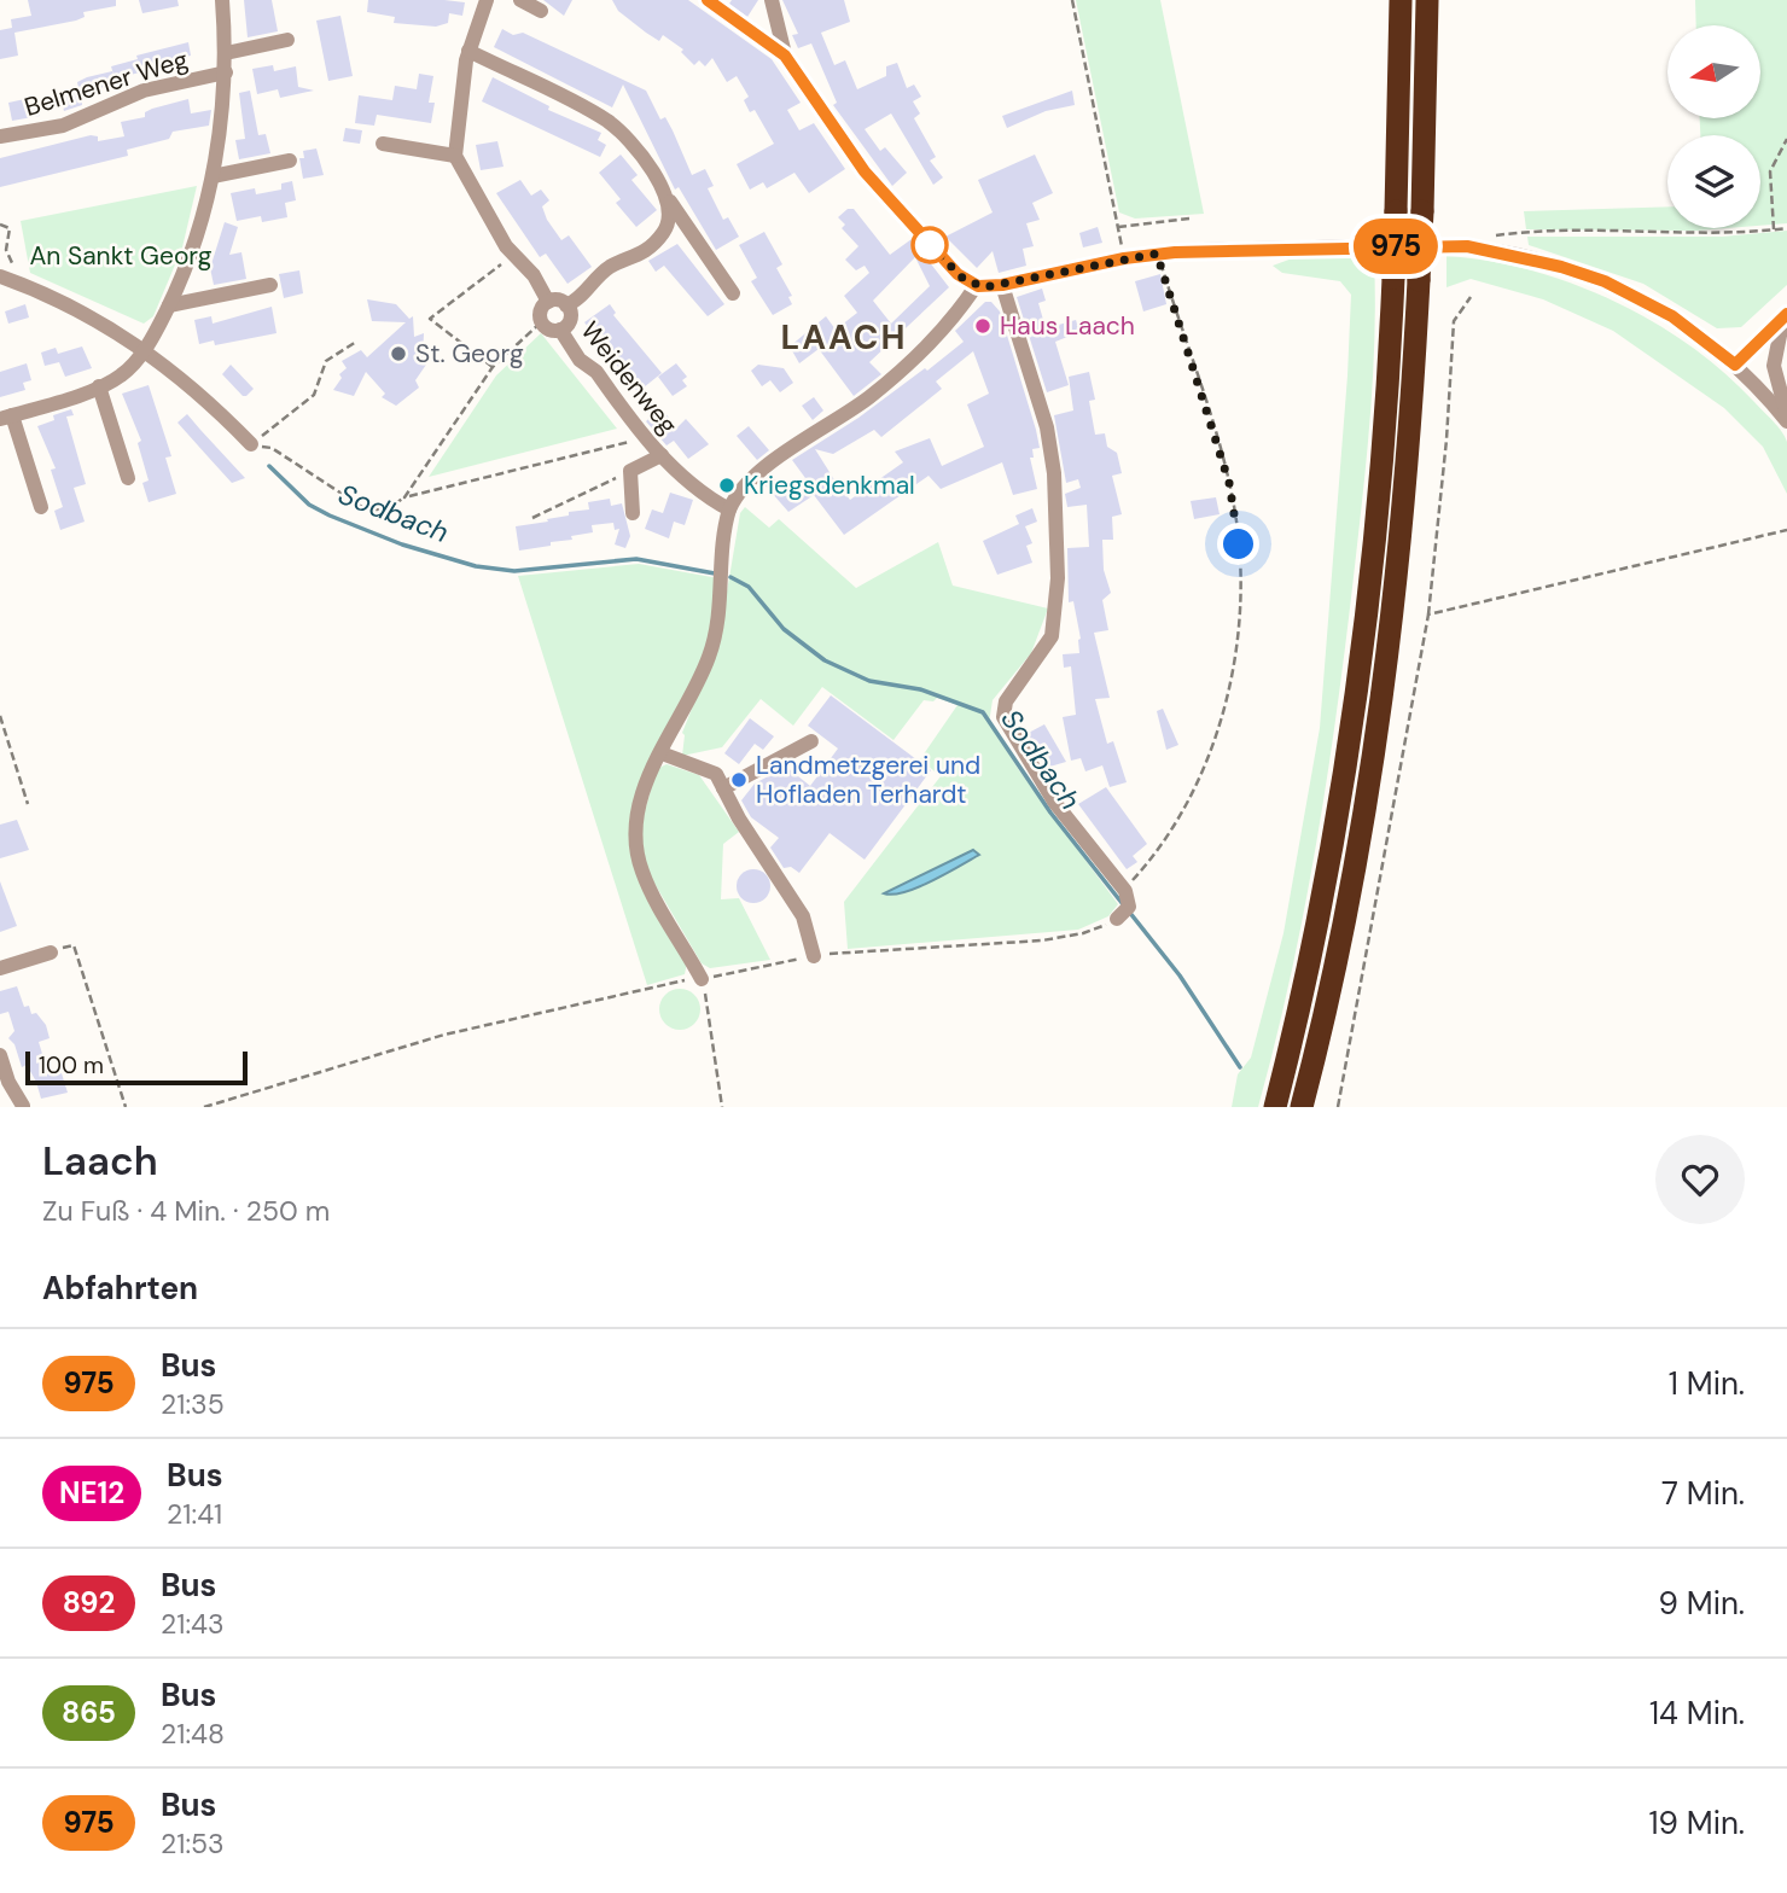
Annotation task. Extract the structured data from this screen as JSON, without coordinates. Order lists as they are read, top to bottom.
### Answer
{
  "streets": {
    "street": ["Belmener Weg", "Weidenweg"]
  },
  "districts": ["LAACH"],
  "water": ["Sodbach"],
  "parks": ["An Sankt Georg"],
  "places": [
    "Haus Laach",
    "St. Georg",
    "Kriegsdenkmal",
    "Landmetzgerei und Hofladen Terhardt"
  ],
  "lines": ["bus line 975"],
  "scale_bar": "100 m",
  "north": "left",
  "page": {
    "on_map": "975",
    "scale": "100 m",
    "heading": [
      ["Laach", "Zu Fuß · 4 Min. · 250 m"],
      "Abfahrten"
    ],
    "list": [
      {
        "mark": "975",
        "name": "Bus",
        "note": "21:35",
        "value": "1 Min."
      },
      {
        "mark": "NE12",
        "name": "Bus",
        "note": "21:41",
        "value": "7 Min."
      },
      {
        "mark": "892",
        "name": "Bus",
        "note": "21:43",
        "value": "9 Min."
      },
      {
        "mark": "865",
        "name": "Bus",
        "note": "21:48",
        "value": "14 Min."
      },
      {
        "mark": "975",
        "name": "Bus",
        "note": "21:53",
        "value": "19 Min."
      }
    ]
  }
}
